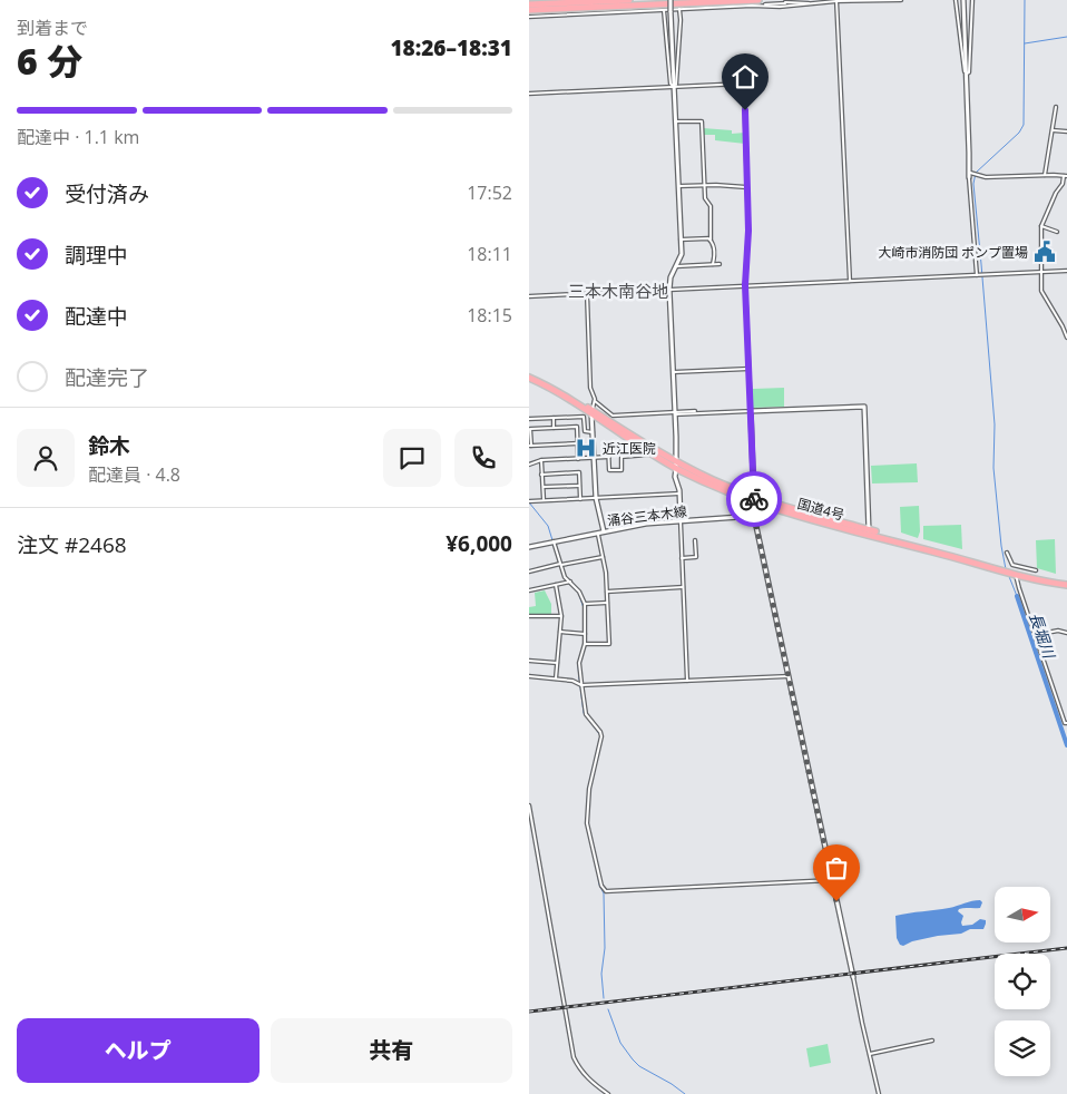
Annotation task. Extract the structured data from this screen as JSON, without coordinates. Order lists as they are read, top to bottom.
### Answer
{
  "streets": {
    "highway": ["国道4号"],
    "street": ["涌谷三本木線"]
  },
  "districts": ["三本木南谷地"],
  "water": ["長堀川"],
  "places": {
    "public building": ["大崎市消防団 ポンプ置場"],
    "hospital": ["近江医院"]
  },
  "north": "right",
  "page": {
    "heading": ["6 分", "到着まで", "18:26–18:31"],
    "panel": [
      "鈴木",
      "配達員 · 4.8",
      "注文 #2468",
      "¥6,000"
    ],
    "bar": "配達中 · 1.1 km",
    "list": [
      ["受付済み", "17:52"],
      ["調理中", "18:11"],
      ["配達中", "18:15"],
      "配達完了"
    ],
    "buttons": ["ヘルプ", "共有"]
  }
}
